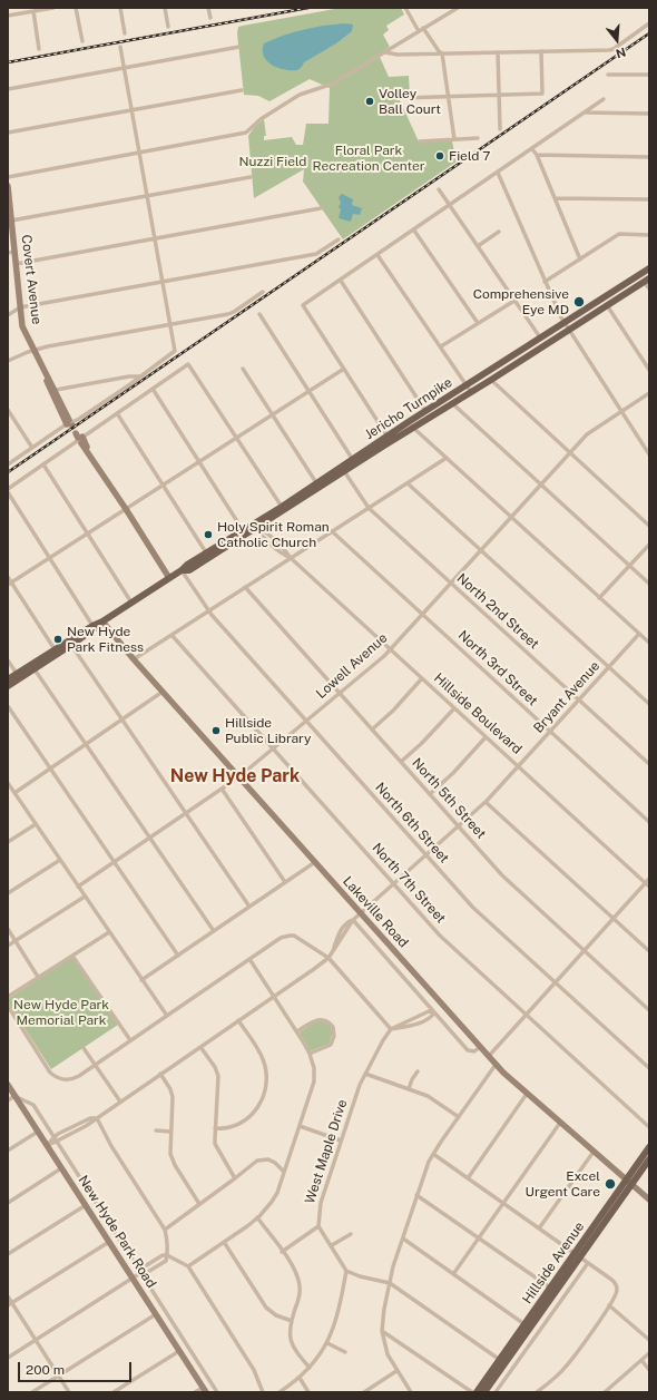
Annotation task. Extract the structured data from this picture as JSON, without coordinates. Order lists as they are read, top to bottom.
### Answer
{
  "streets": {
    "main road": [
      "Covert Avenue",
      "Jericho Turnpike",
      "Lakeville Road",
      "New Hyde Park Road",
      "Hillside Avenue"
    ],
    "street": [
      "North 2nd Street",
      "Lowell Avenue",
      "North 3rd Street",
      "Bryant Avenue",
      "Hillside Boulevard",
      "North 5th Street",
      "North 6th Street",
      "North 7th Street",
      "West Maple Drive"
    ]
  },
  "crossings": [
    ["Jericho Turnpike", "North 2nd Street"],
    ["Jericho Turnpike", "Hillside Boulevard"],
    ["Jericho Turnpike", "North 6th Street"],
    ["Jericho Turnpike", "Lakeville Road"],
    ["North 2nd Street", "Lowell Avenue"],
    ["North 2nd Street", "Bryant Avenue"],
    ["Lowell Avenue", "North 3rd Street"],
    ["Lowell Avenue", "Hillside Boulevard"],
    ["Lowell Avenue", "North 5th Street"],
    ["Lowell Avenue", "North 6th Street"],
    ["Lowell Avenue", "North 7th Street"],
    ["Lowell Avenue", "Lakeville Road"],
    ["North 3rd Street", "Bryant Avenue"],
    ["Bryant Avenue", "Hillside Boulevard"],
    ["Bryant Avenue", "North 5th Street"],
    ["Bryant Avenue", "North 6th Street"],
    ["Bryant Avenue", "North 7th Street"],
    ["Bryant Avenue", "Lakeville Road"],
    ["Bryant Avenue", "New Hyde Park Road"],
    ["Lakeville Road", "Hillside Avenue"]
  ],
  "districts": ["New Hyde Park"],
  "parks": ["Floral Park Recreation Center", "Nuzzi Field", "New Hyde Park Memorial Park"],
  "places": [
    "Volley Ball Court",
    "Field 7",
    "Comprehensive Eye MD",
    "Holy Spirit Roman Catholic Church",
    "New Hyde Park Fitness",
    "Hillside Public Library",
    "Excel Urgent Care"
  ],
  "scale_bar": "200 m",
  "north": "bottom"
}
